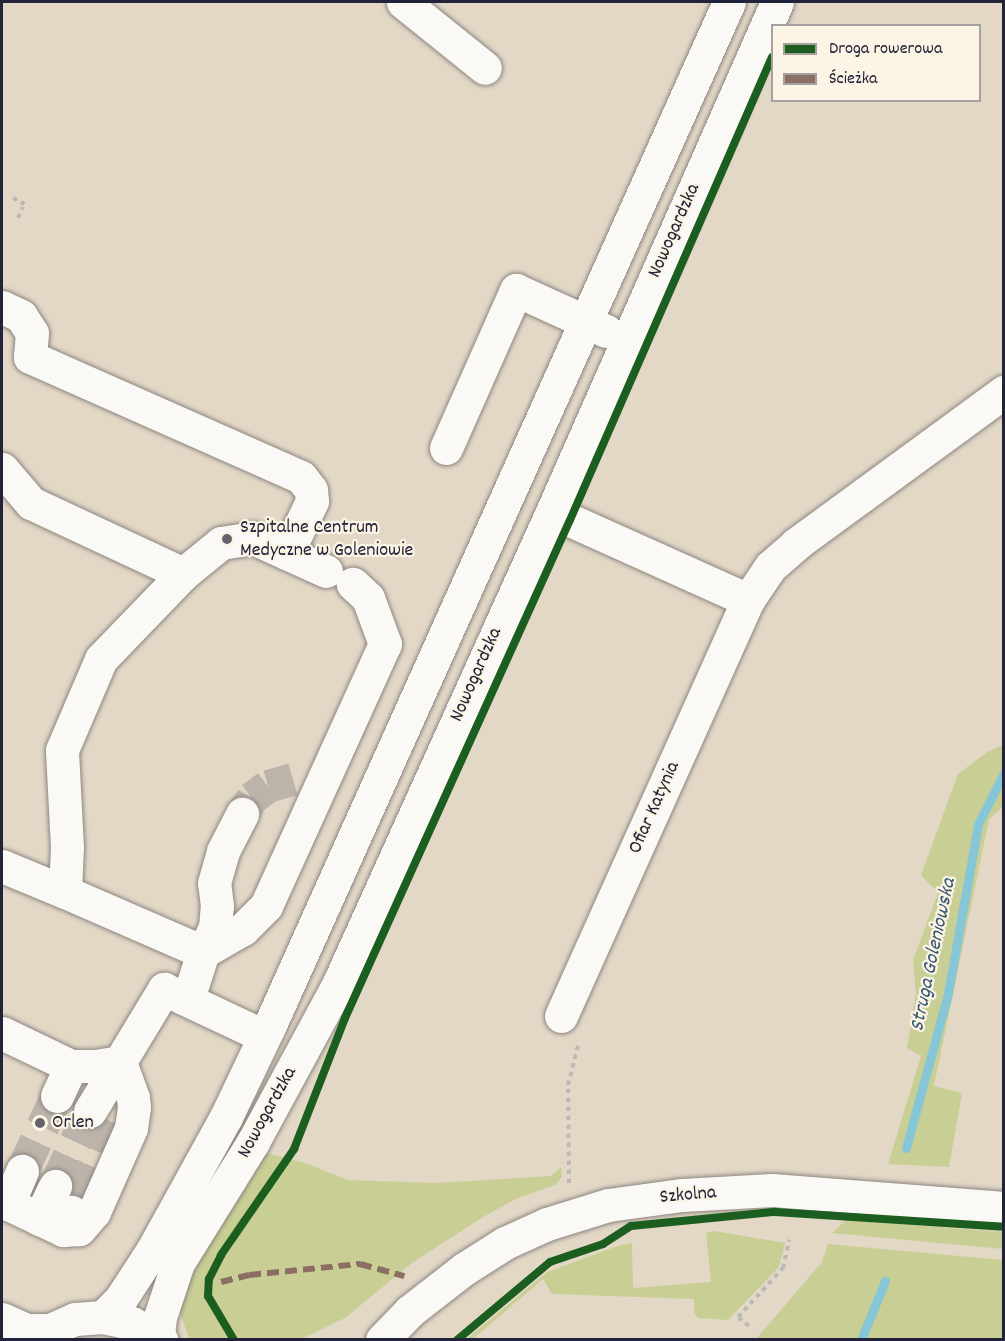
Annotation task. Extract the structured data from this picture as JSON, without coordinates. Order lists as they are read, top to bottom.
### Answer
{
  "streets": {
    "street": ["Nowogardzka", "Ofiar Katynia", "Szkolna"]
  },
  "water": ["Struga Goleniowska"],
  "places": ["Szpitalne Centrum Medyczne w Goleniowie", "Orlen"],
  "legend": ["Droga rowerowa", "Ścieżka"]
}
